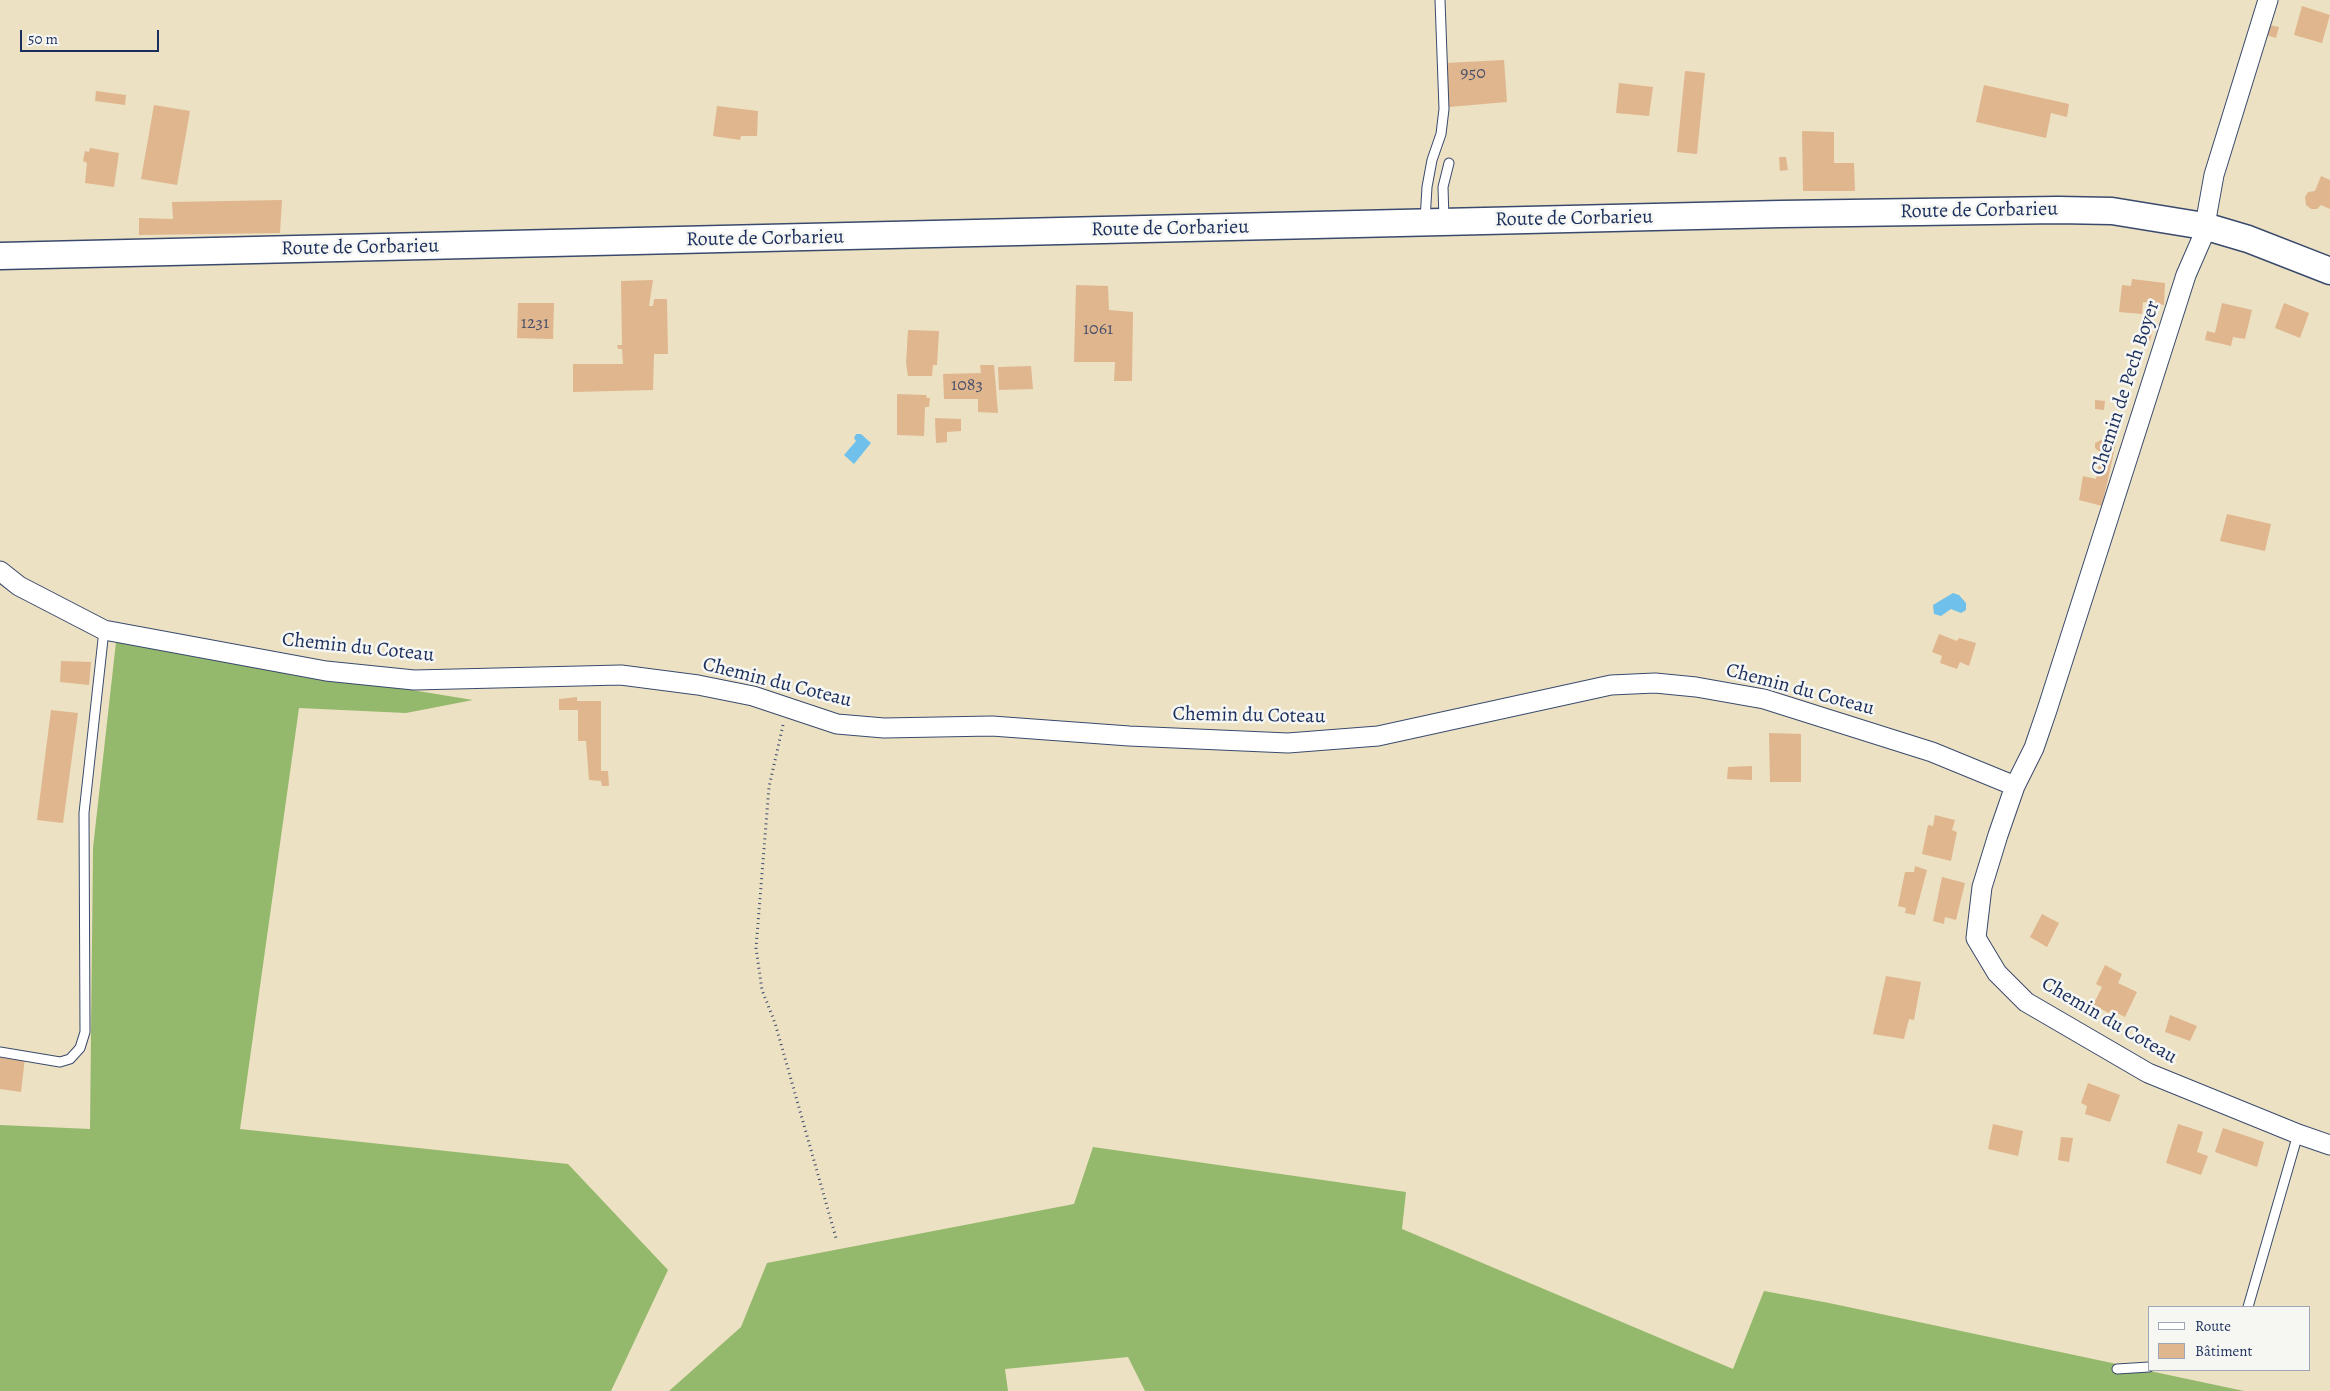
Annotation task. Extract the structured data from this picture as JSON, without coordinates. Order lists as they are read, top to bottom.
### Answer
{
  "streets": {
    "main road": ["Route de Corbarieu"],
    "street": ["Chemin de Pech Boyer", "Chemin du Coteau"]
  },
  "crossings": [
    ["Route de Corbarieu", "Chemin de Pech Boyer"],
    ["Chemin de Pech Boyer", "Chemin du Coteau"]
  ],
  "house_numbers": [
    "950",
    "1231",
    "1061",
    "1083"
  ],
  "legend": ["Route", "Bâtiment"],
  "scale_bar": "50 m"
}
